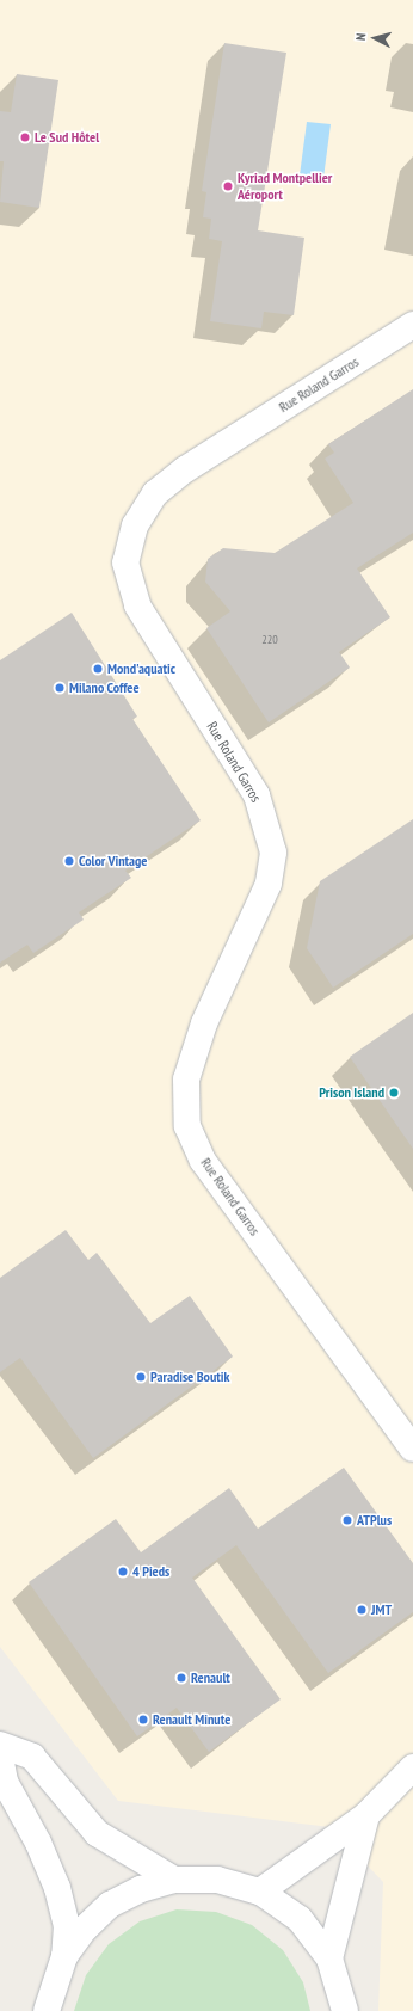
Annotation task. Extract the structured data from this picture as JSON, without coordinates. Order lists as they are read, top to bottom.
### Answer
{
  "streets": {
    "street": ["Rue Roland Garros"]
  },
  "places": [
    "Le Sud Hôtel",
    "Kyriad Montpellier Aéroport",
    "Mond'aquatic",
    "Milano Coffee",
    "Color Vintage",
    "Prison Island",
    "Paradise Boutik",
    "ATPlus",
    "4 Pieds",
    "JMT",
    "Renault",
    "Renault Minute"
  ],
  "house_numbers": ["220"],
  "north": "left"
}
